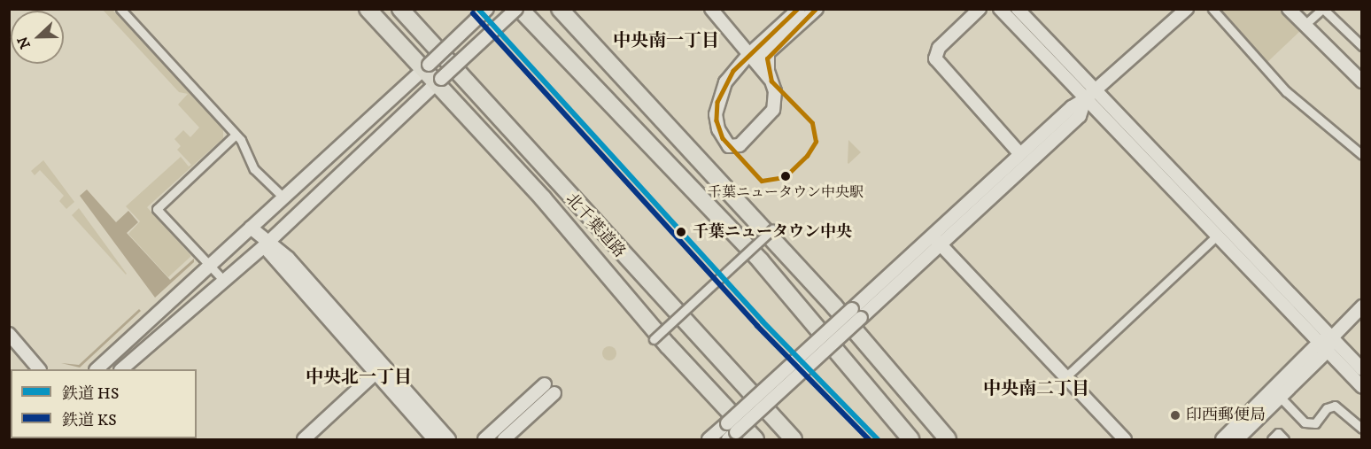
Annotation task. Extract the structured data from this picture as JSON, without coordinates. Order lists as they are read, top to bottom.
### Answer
{
  "streets": {
    "highway": ["北千葉道路"]
  },
  "districts": ["中央南一丁目", "中央北一丁目", "中央南二丁目"],
  "places": ["千葉ニュータウン中央駅", "千葉ニュータウン中央", "印西郵便局"],
  "lines": ["rail line HS", "rail line KS"],
  "legend": ["鉄道 HS", "鉄道 KS"],
  "north": "left"
}
